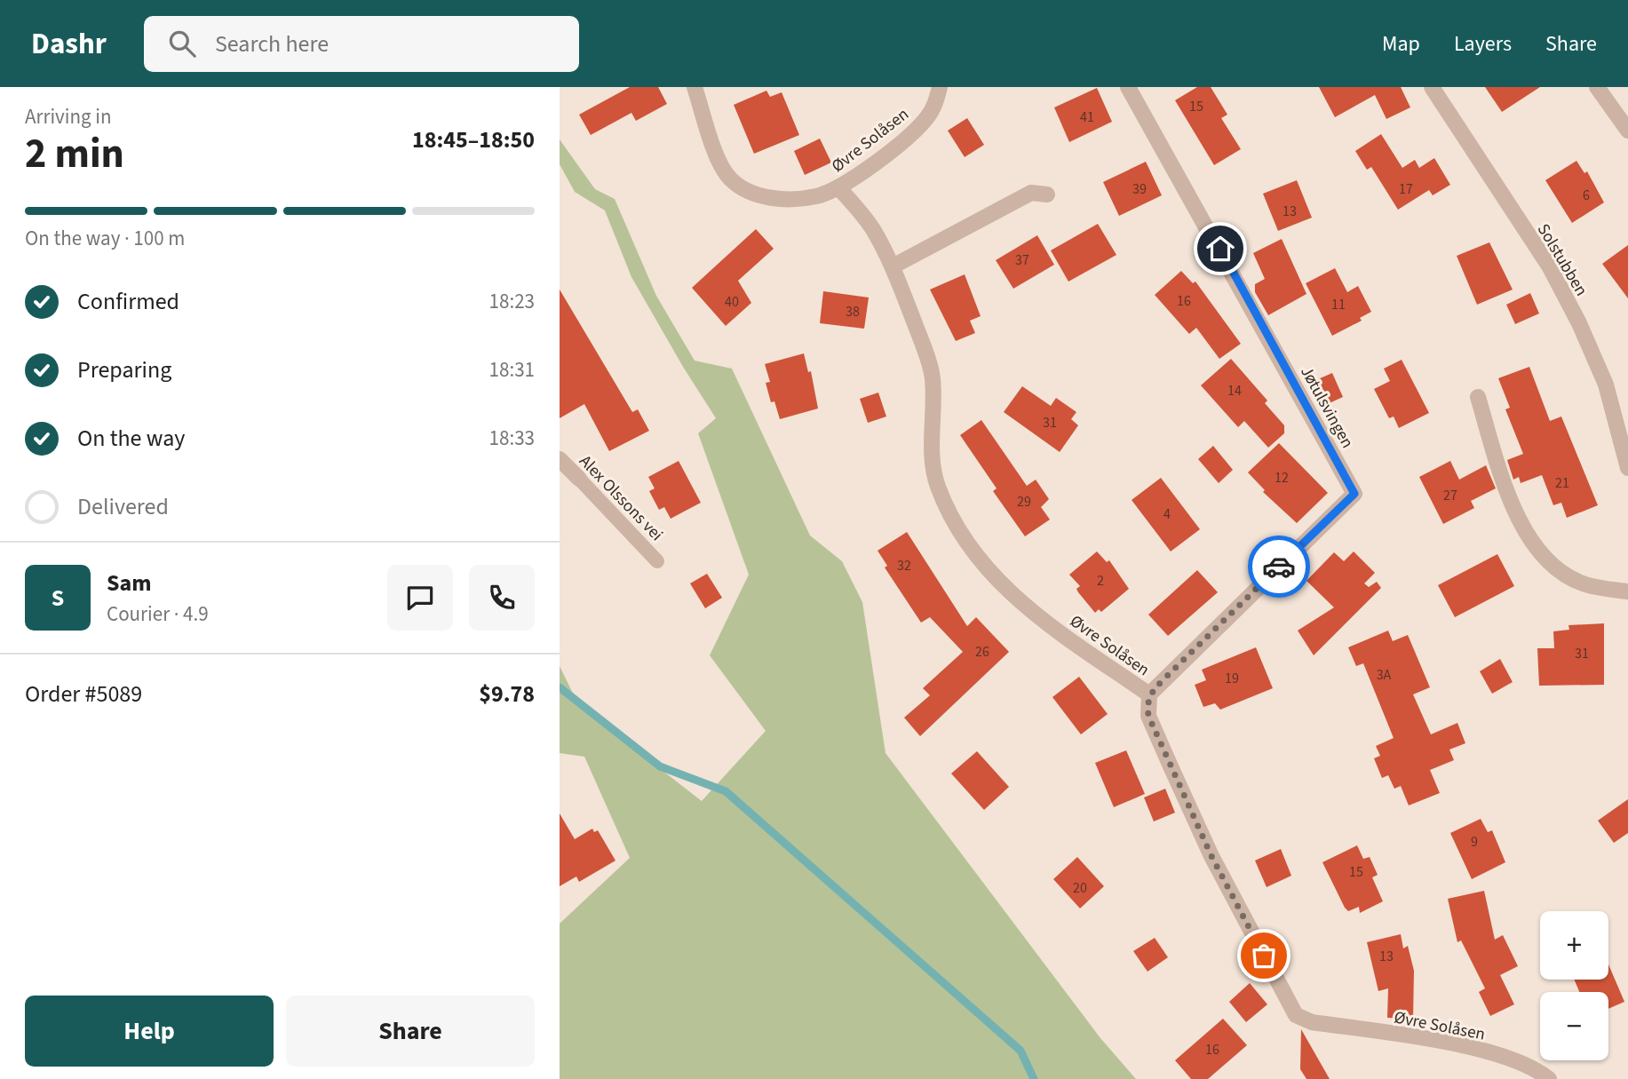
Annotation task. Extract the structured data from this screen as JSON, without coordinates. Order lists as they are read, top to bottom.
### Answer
{
  "streets": {
    "street": [
      "Øvre Solåsen",
      "Solstubben",
      "Jøtulsvingen",
      "Alex Olssons vei"
    ]
  },
  "crossings": [
    ["Øvre Solåsen", "Jøtulsvingen"]
  ],
  "house_numbers": [
    "15",
    "41",
    "39",
    "17",
    "6",
    "13",
    "37",
    "16",
    "40",
    "11",
    "38",
    "14",
    "31",
    "12",
    "21",
    "27",
    "29",
    "4",
    "32",
    "2",
    "26",
    "31",
    "3A",
    "19",
    "9",
    "15",
    "20",
    "13",
    "16"
  ],
  "page": {
    "header": "Dashr",
    "search": "Search here",
    "nav": ["Map", "Layers", "Share"],
    "heading": ["2 min", "Arriving in", "18:45–18:50"],
    "panel": [
      "Sam",
      "Courier · 4.9",
      "Order #5089",
      "$9.78"
    ],
    "bar": "On the way · 100 m",
    "list": [
      ["Confirmed", "18:23"],
      ["Preparing", "18:31"],
      ["On the way", "18:33"],
      "Delivered"
    ],
    "round": "S",
    "map_buttons": ["+", "−"],
    "buttons": ["Help", "Share"]
  }
}
